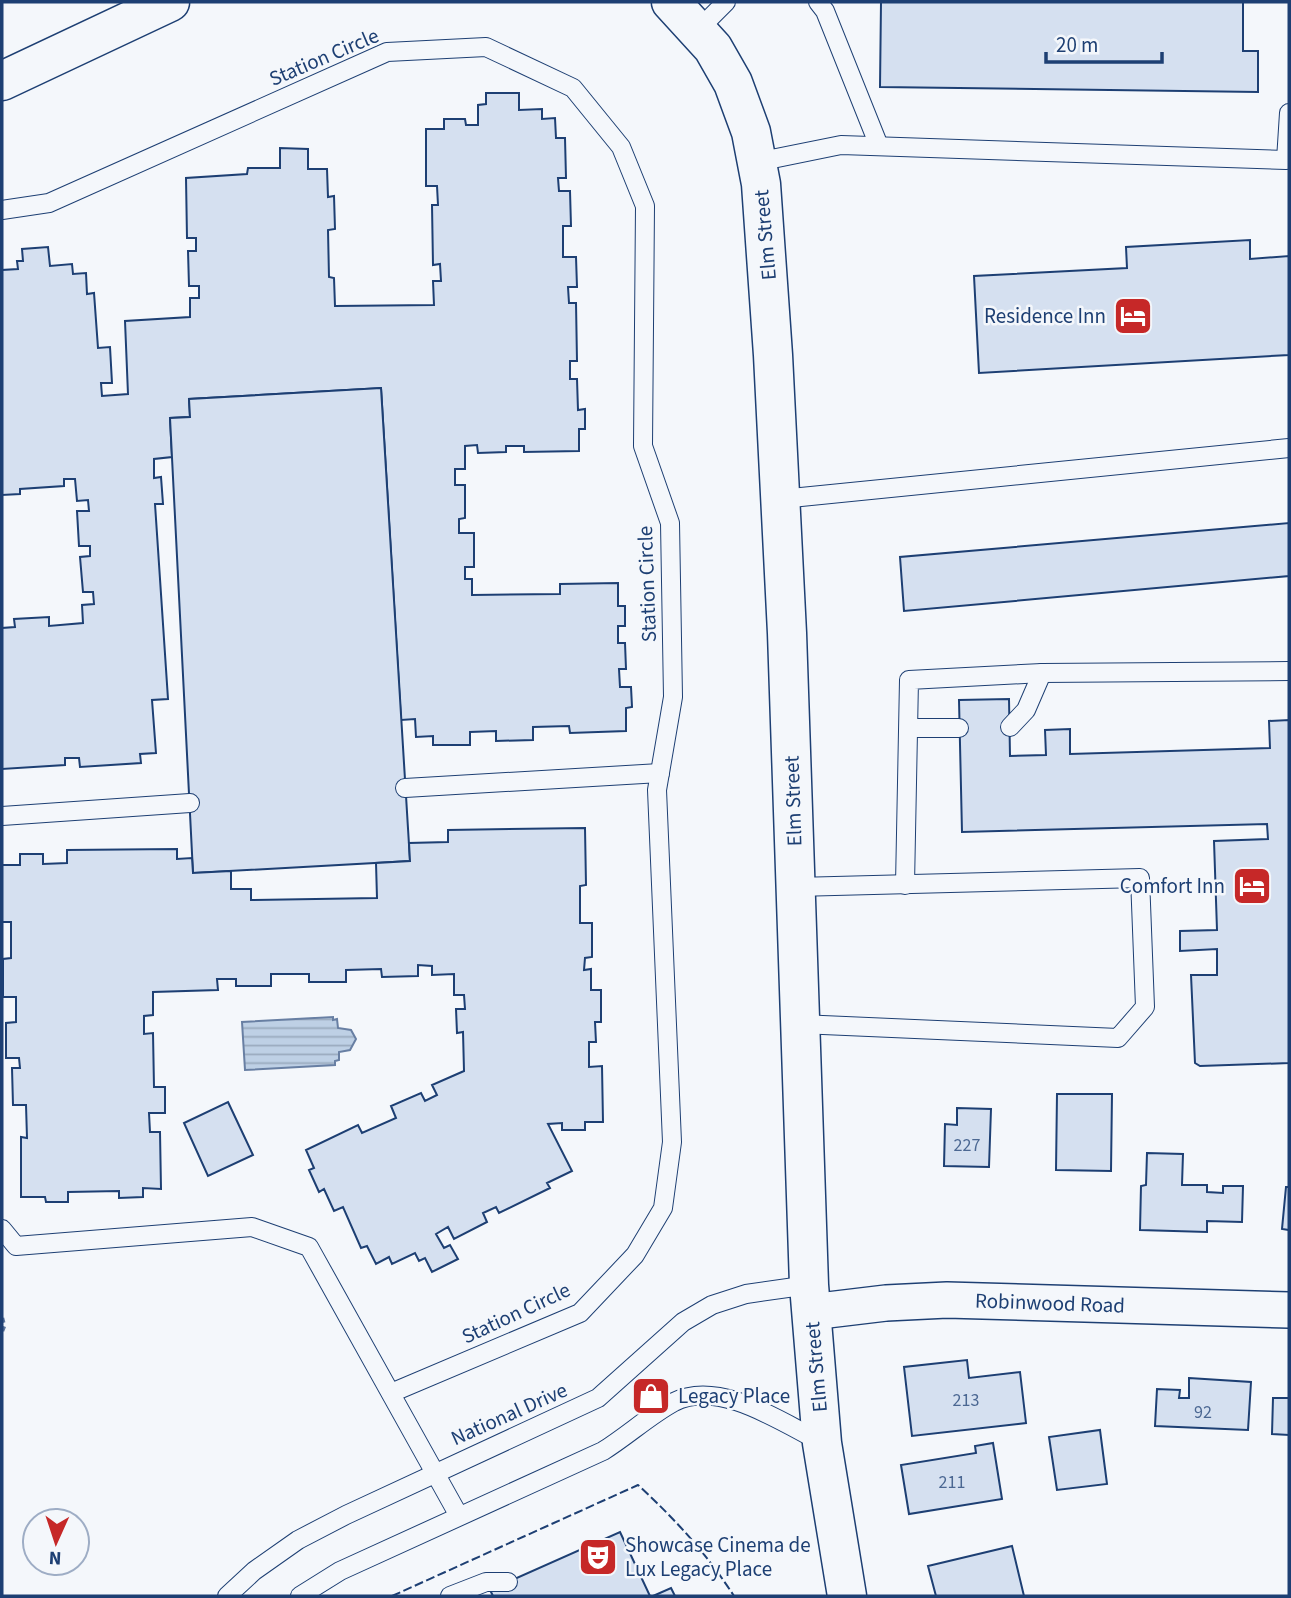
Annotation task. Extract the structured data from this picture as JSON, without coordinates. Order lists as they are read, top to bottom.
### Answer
{
  "streets": {
    "main road": ["Elm Street"],
    "street": ["Robinwood Road"],
    "lane": ["Station Circle", "National Drive"]
  },
  "crossings": [
    ["Elm Street", "Robinwood Road"],
    ["Elm Street", "National Drive"],
    ["Robinwood Road", "National Drive"]
  ],
  "places": {
    "hotel": ["Residence Inn", "Comfort Inn"],
    "shop": ["Legacy Place"],
    "theatre": ["Showcase Cinema de Lux Legacy Place"]
  },
  "house_numbers": [
    "227",
    "213",
    "92",
    "211"
  ],
  "scale_bar": "20 m",
  "north": "bottom"
}
